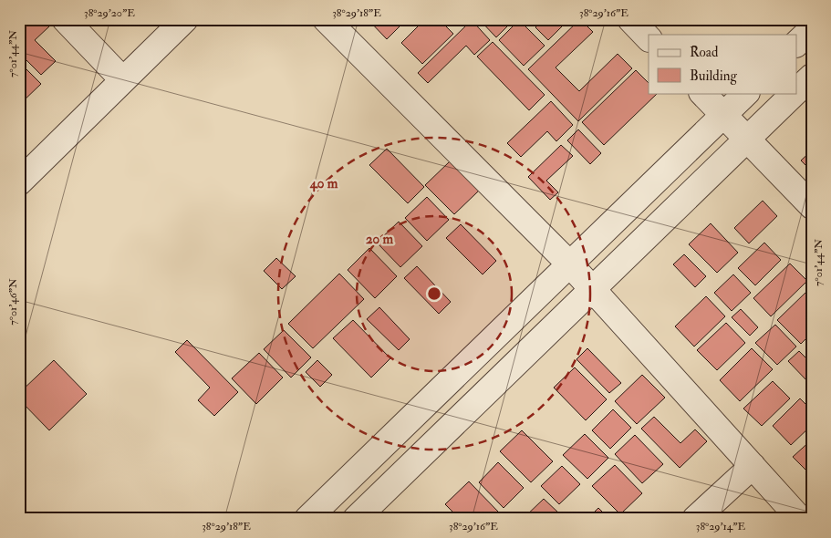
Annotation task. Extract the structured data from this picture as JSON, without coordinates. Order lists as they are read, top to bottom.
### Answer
{
  "legend": ["Road", "Building"],
  "coordinates": [
    "38°29'20\"E",
    "38°29'18\"E",
    "38°29'16\"E",
    "7°01'44\"N",
    "7°01'46\"N",
    "38°29'14\"E"
  ],
  "rings": ["40 m", "20 m"]
}
